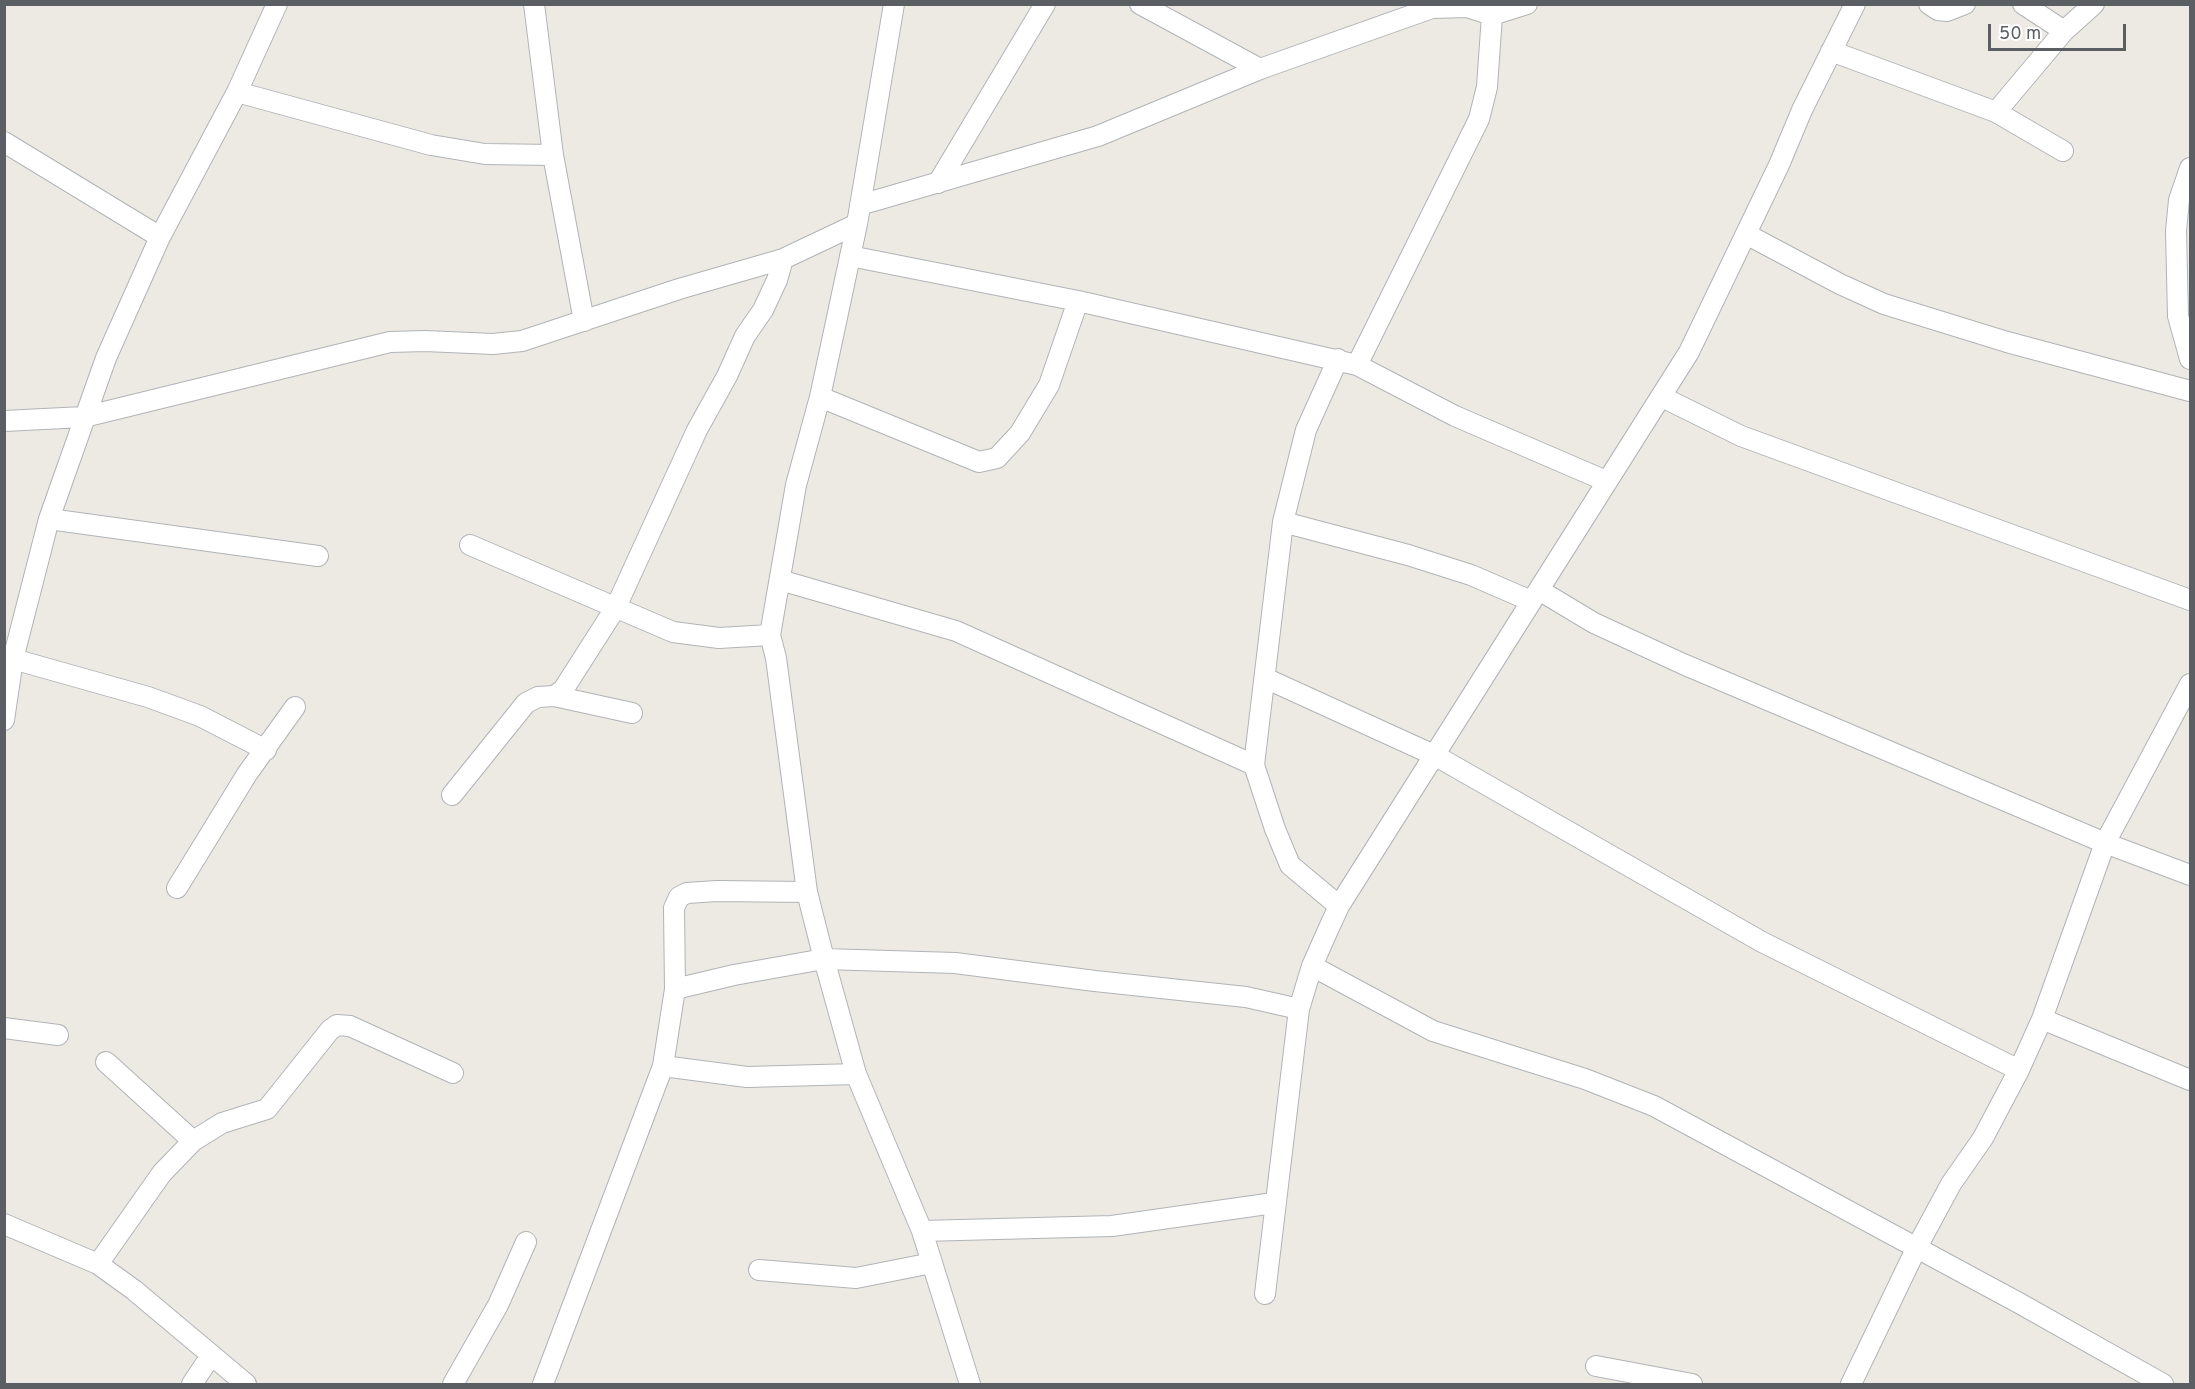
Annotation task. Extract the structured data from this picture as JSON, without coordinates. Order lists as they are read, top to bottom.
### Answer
{
  "scale_bar": "50 m"
}
